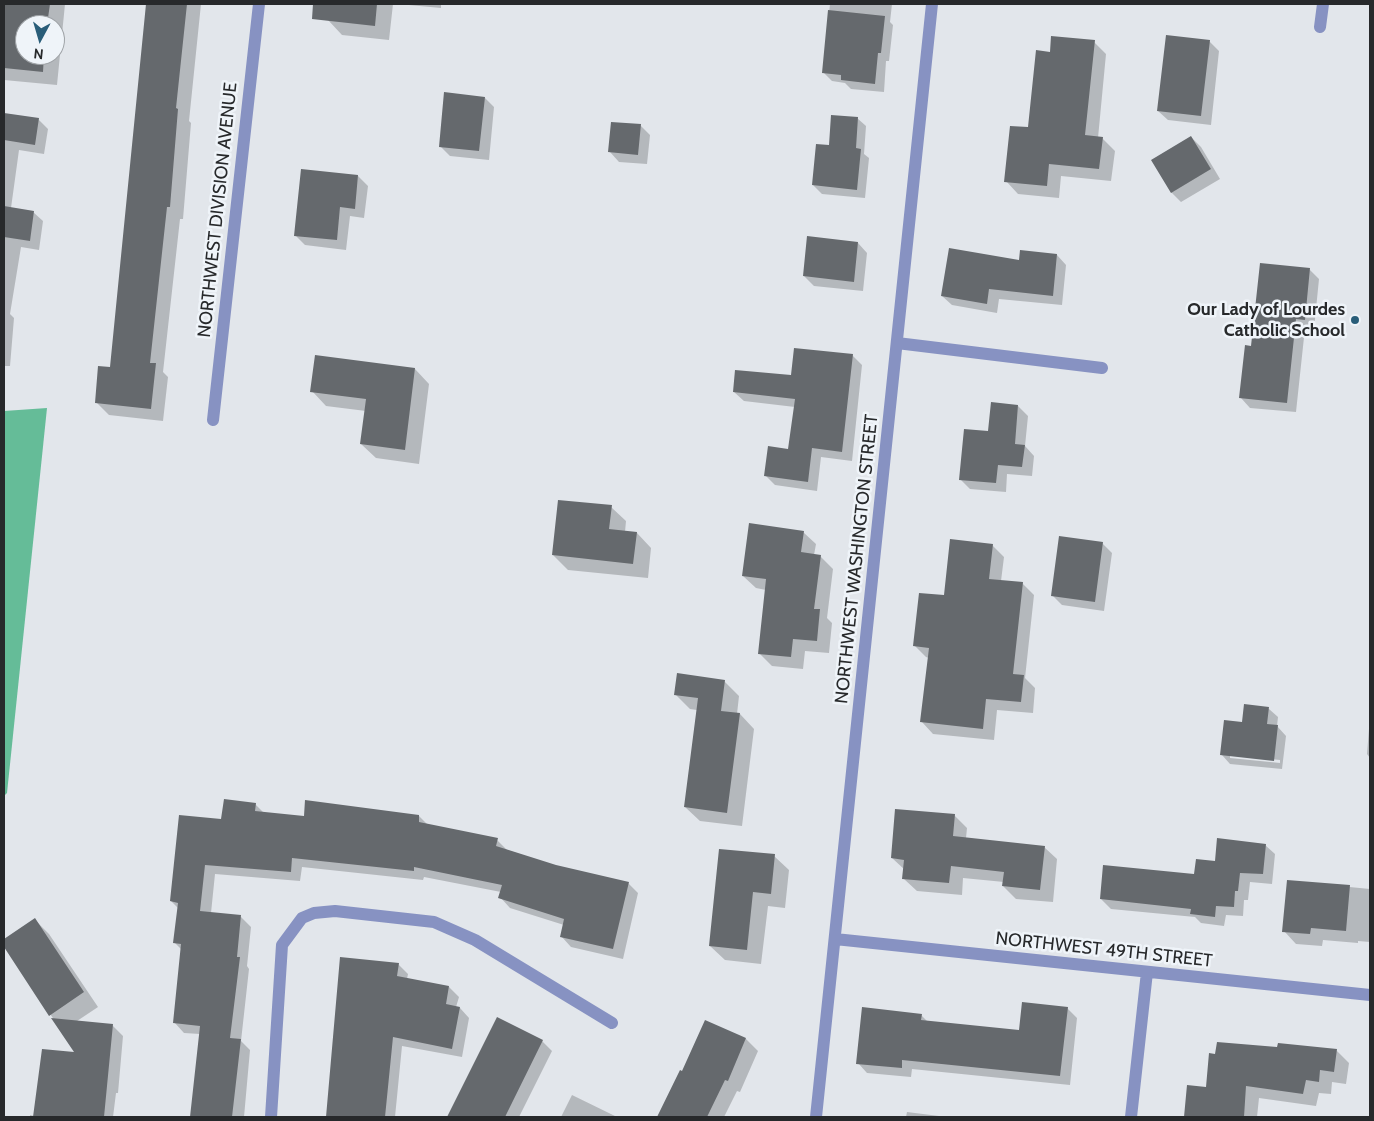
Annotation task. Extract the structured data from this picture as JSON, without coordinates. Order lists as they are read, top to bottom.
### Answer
{
  "streets": {
    "street": ["NORTHWEST DIVISION AVENUE", "NORTHWEST WASHINGTON STREET", "NORTHWEST 49TH STREET"]
  },
  "crossings": [
    ["NORTHWEST WASHINGTON STREET", "NORTHWEST 49TH STREET"]
  ],
  "places": ["Our Lady of Lourdes Catholic School"],
  "north": "bottom"
}
